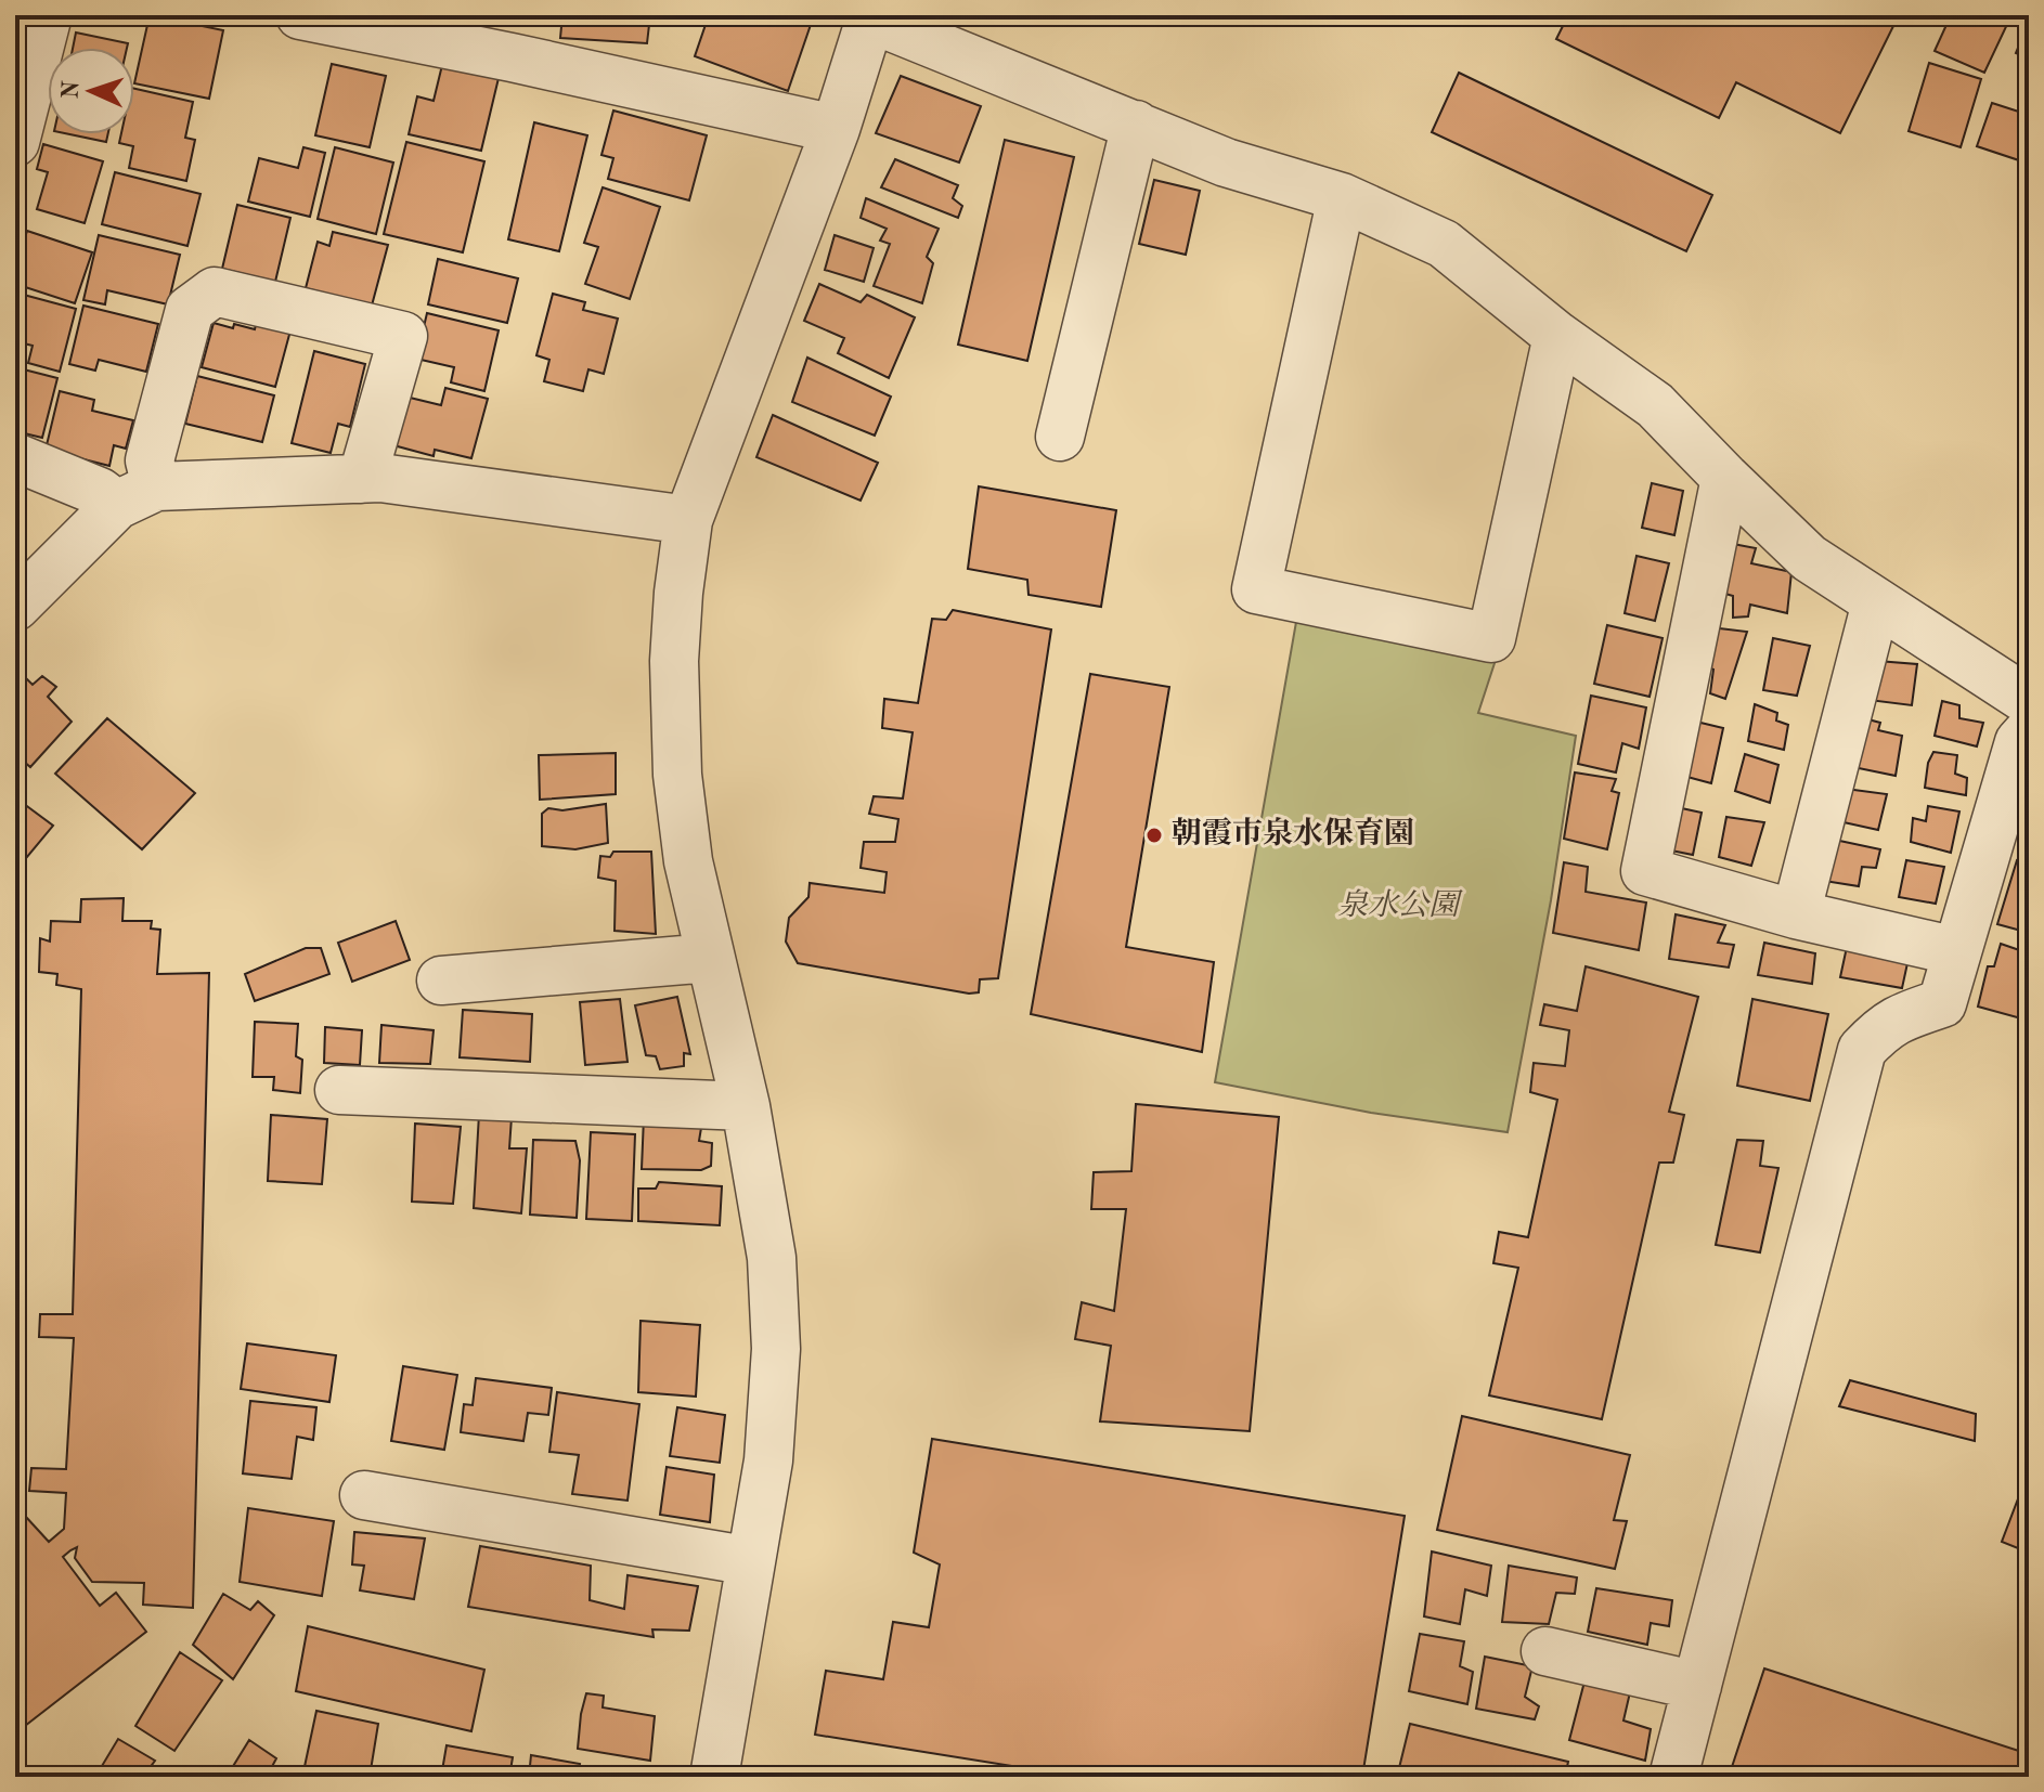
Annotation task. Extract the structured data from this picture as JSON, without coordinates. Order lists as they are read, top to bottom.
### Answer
{
  "parks": ["泉水公園"],
  "places": ["朝霞市泉水保育園"],
  "north": "left"
}
